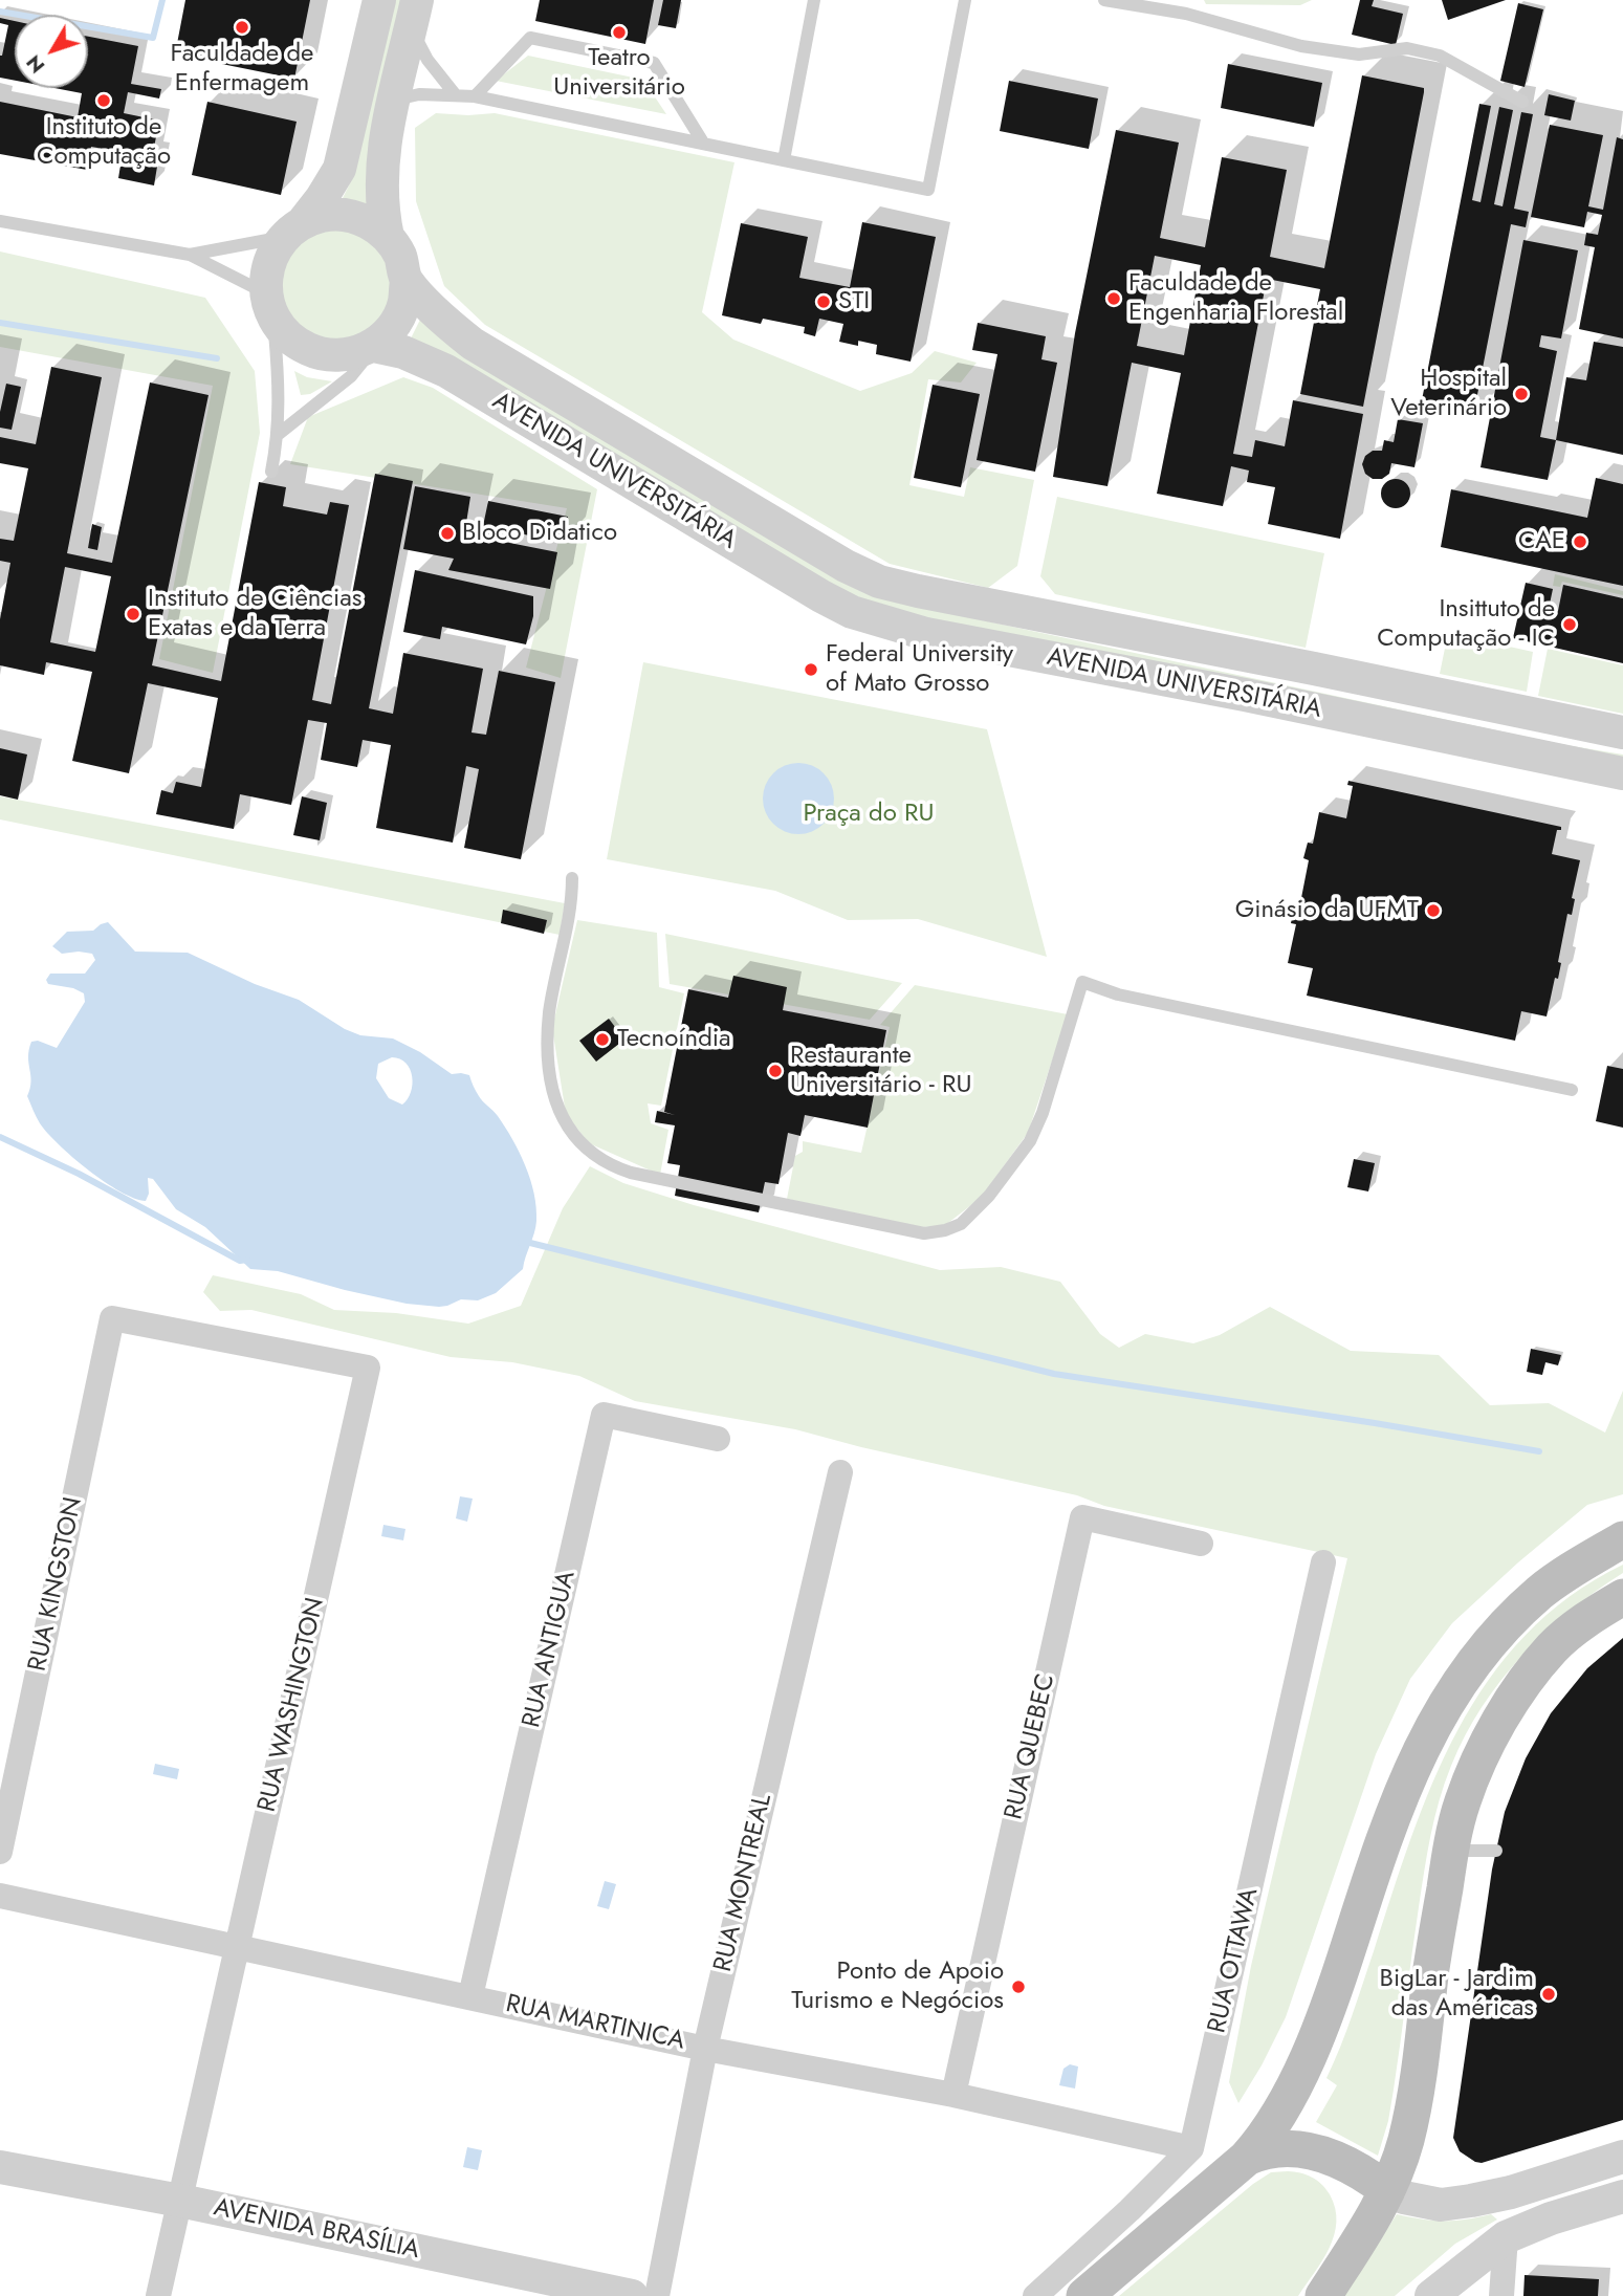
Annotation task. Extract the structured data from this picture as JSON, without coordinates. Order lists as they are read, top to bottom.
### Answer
{
  "streets": {
    "street": [
      "AVENIDA UNIVERSITÁRIA",
      "RUA KINGSTON",
      "RUA ANTIGUA",
      "RUA WASHINGTON",
      "RUA QUEBEC",
      "RUA MONTREAL",
      "RUA OTTAWA",
      "RUA MARTINICA",
      "AVENIDA BRASÍLIA"
    ]
  },
  "crossings": [
    ["RUA KINGSTON", "RUA WASHINGTON"],
    ["RUA ANTIGUA", "RUA MARTINICA"],
    ["RUA WASHINGTON", "RUA MARTINICA"],
    ["RUA WASHINGTON", "AVENIDA BRASÍLIA"],
    ["RUA QUEBEC", "RUA MARTINICA"],
    ["RUA MONTREAL", "RUA MARTINICA"],
    ["RUA OTTAWA", "RUA MARTINICA"]
  ],
  "parks": ["Praça do RU"],
  "places": [
    "Faculdade de Enfermagem",
    "Teatro Universitário",
    "Instituto de Computação",
    "Faculdade de Engenharia Florestal",
    "STI",
    "Hospital Veterinário",
    "Bloco Didatico",
    "CAE",
    "Instituto de Ciências Exatas e da Terra",
    "Insittuto de Computação - IC",
    "Federal University of Mato Grosso",
    "Ginásio da UFMT",
    "Tecnoíndia",
    "Restaurante Universitário - RU",
    "Ponto de Apoio Turismo e Negócios",
    "BigLar - Jardim das Américas"
  ],
  "north": "bottom left"
}
